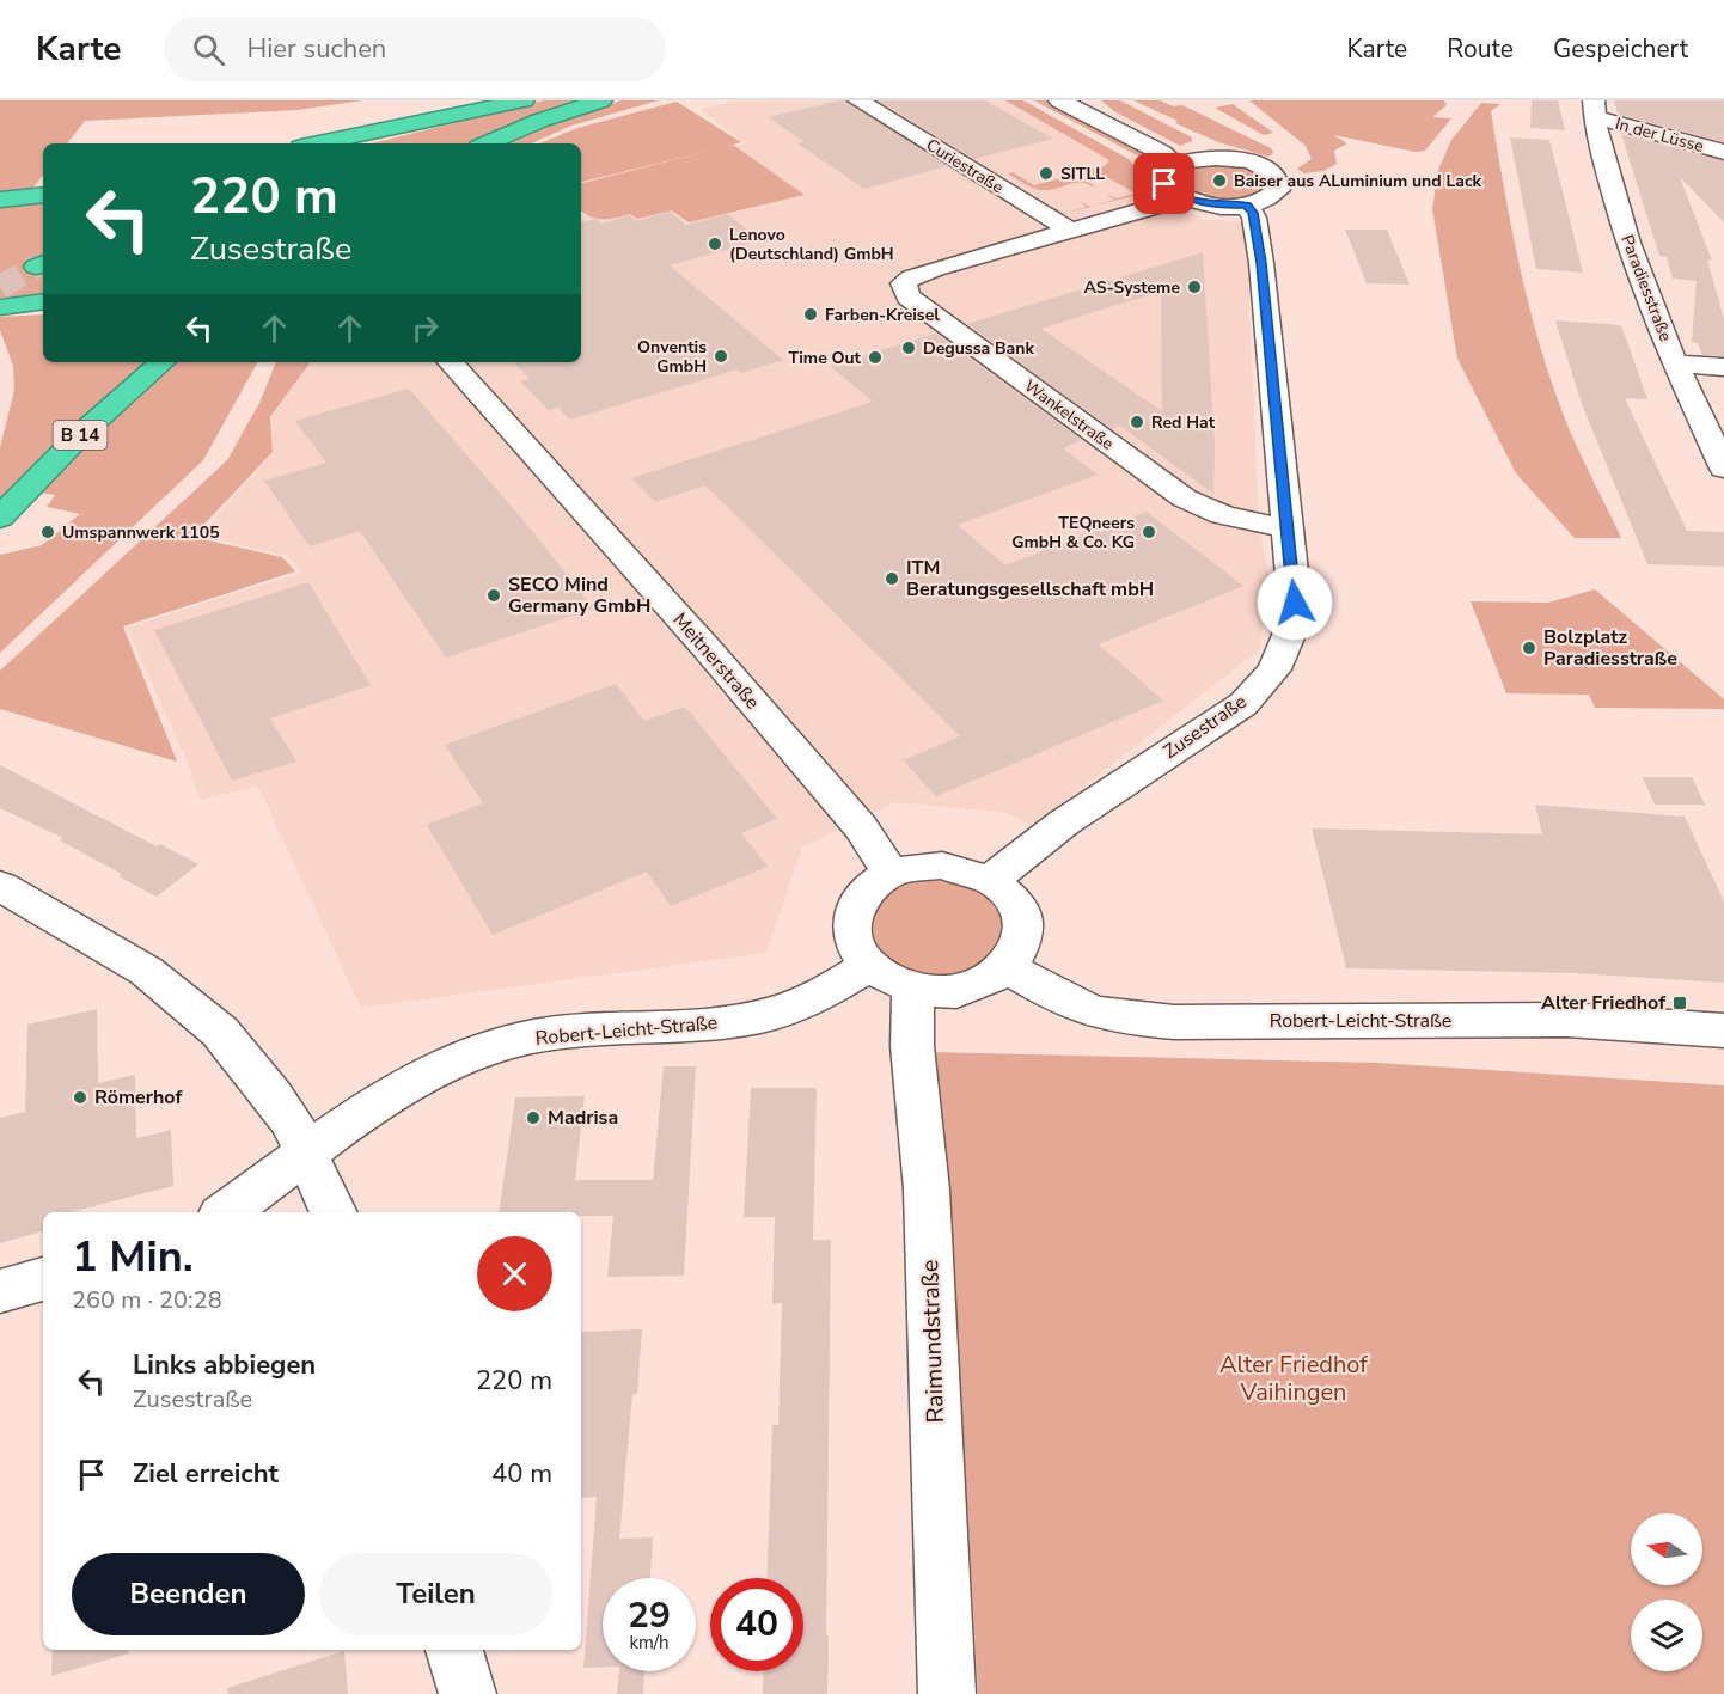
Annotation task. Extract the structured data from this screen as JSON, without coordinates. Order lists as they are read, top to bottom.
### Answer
{
  "streets": {
    "highway": ["B 14"],
    "street": [
      "In der Lüsse",
      "Curiestraße",
      "Paradiesstraße",
      "Wankelstraße",
      "Meitnerstraße",
      "Zusestraße",
      "Robert-Leicht-Straße",
      "Raimundstraße"
    ]
  },
  "crossings": [
    ["In der Lüsse", "Paradiesstraße"],
    ["Curiestraße", "Wankelstraße"],
    ["Wankelstraße", "Zusestraße"],
    ["Meitnerstraße", "Zusestraße"],
    ["Meitnerstraße", "Robert-Leicht-Straße"],
    ["Meitnerstraße", "Raimundstraße"],
    ["Zusestraße", "Robert-Leicht-Straße"],
    ["Zusestraße", "Raimundstraße"],
    ["Robert-Leicht-Straße", "Raimundstraße"]
  ],
  "parks": ["Alter Friedhof Vaihingen"],
  "places": {
    "other": [
      "SITLL",
      "Baiser aus ALuminium und Lack",
      "Lenovo (Deutschland) GmbH",
      "AS-Systeme",
      "Farben-Kreisel",
      "Degussa Bank",
      "Onventis GmbH",
      "Time Out",
      "Red Hat",
      "Umspannwerk 1105",
      "TEQneers GmbH & Co. KG",
      "ITM Beratungsgesellschaft mbH",
      "SECO Mind Germany GmbH",
      "Bolzplatz Paradiesstraße",
      "Römerhof",
      "Madrisa"
    ],
    "transit": ["Alter Friedhof"]
  },
  "north": "left",
  "page": {
    "header": "Karte",
    "search": "Hier suchen",
    "nav": ["Karte", "Route", "Gespeichert"],
    "turn": ["220 m", "Zusestraße"],
    "heading": ["1 Min.", "260 m · 20:28"],
    "list": [
      {
        "name": "Links abbiegen",
        "note": "Zusestraße",
        "value": "220 m"
      },
      {
        "name": "Ziel erreicht",
        "value": "40 m"
      }
    ],
    "buttons": ["Beenden", "Teilen"],
    "speed": "29 km/h",
    "limit": "40"
  }
}
